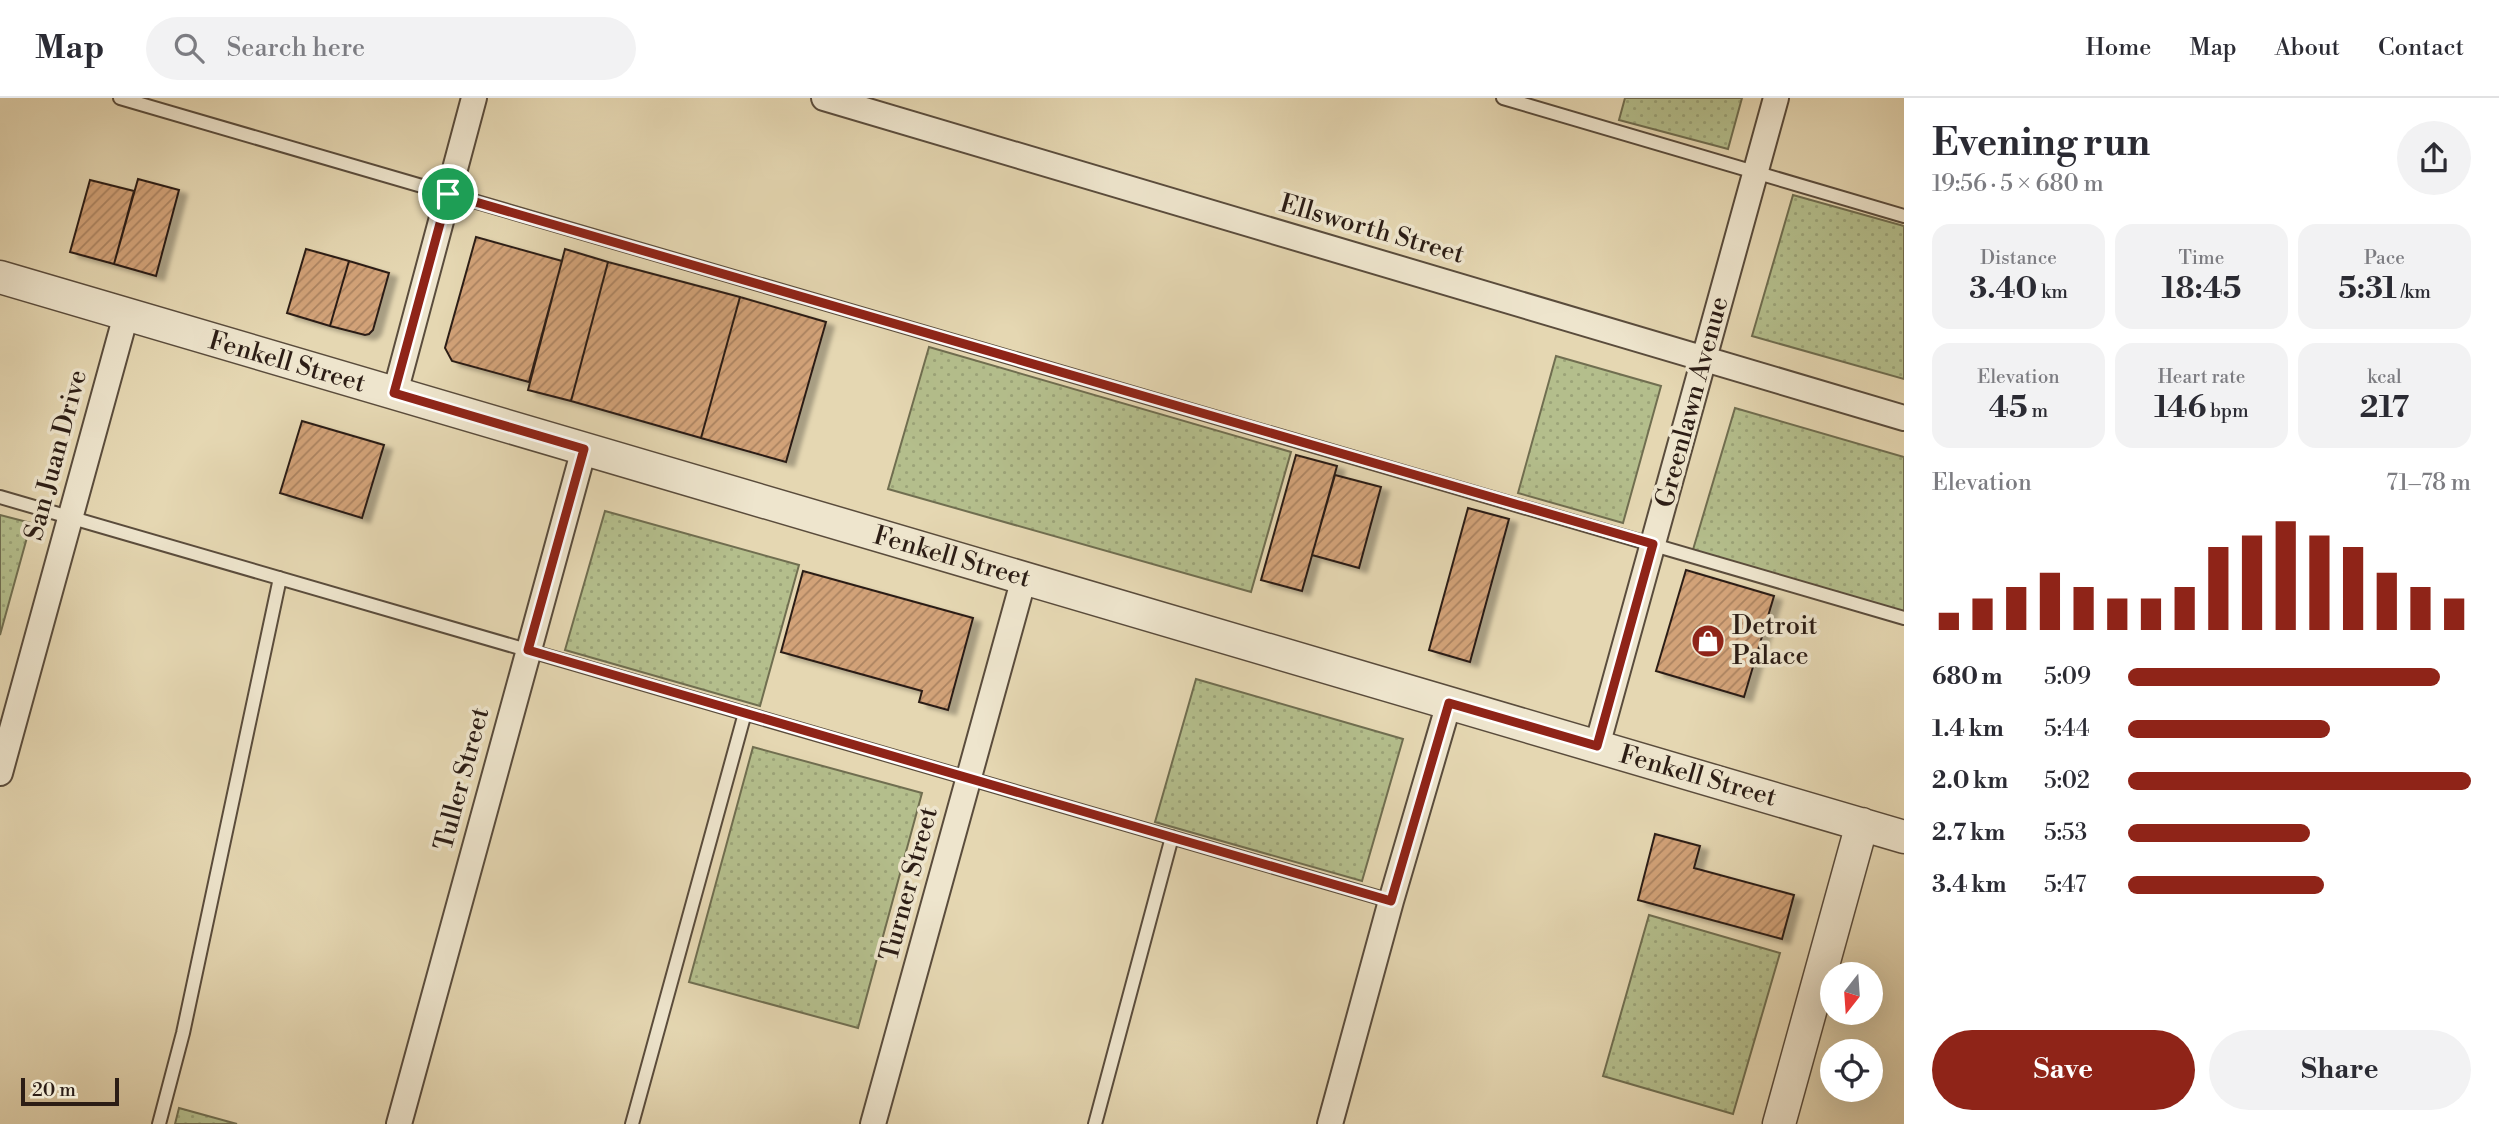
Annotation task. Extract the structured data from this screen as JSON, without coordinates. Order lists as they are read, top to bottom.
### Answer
{
  "streets": {
    "street": [
      "Ellsworth Street",
      "Fenkell Street",
      "Greenlawn Avenue",
      "San Juan Drive",
      "Tuller Street",
      "Turner Street"
    ]
  },
  "crossings": [
    ["Ellsworth Street", "Greenlawn Avenue"],
    ["Fenkell Street", "Greenlawn Avenue"],
    ["Fenkell Street", "San Juan Drive"],
    ["Fenkell Street", "Tuller Street"],
    ["Fenkell Street", "Turner Street"]
  ],
  "places": {
    "shop": ["Detroit Palace"]
  },
  "scale_bar": "20 m",
  "north": "bottom",
  "page": {
    "header": "Map",
    "search": "Search here",
    "nav": [
      "Home",
      "Map",
      "About",
      "Contact"
    ],
    "heading": ["Evening run", "19:56 · 5 × 680 m"],
    "stats": [
      ["Distance", "3.40 km"],
      ["Time", "18:45"],
      ["Pace", "5:31 /km"],
      ["Elevation", "45 m"],
      ["Heart rate", "146 bpm"],
      ["kcal", "217"]
    ],
    "chart": ["Elevation", "71–78 m"],
    "list": [
      {
        "name": "680 m",
        "note": "5:09"
      },
      {
        "name": "1.4 km",
        "note": "5:44"
      },
      {
        "name": "2.0 km",
        "note": "5:02"
      },
      {
        "name": "2.7 km",
        "note": "5:53"
      },
      {
        "name": "3.4 km",
        "note": "5:47"
      }
    ],
    "buttons": ["Save", "Share"],
    "scale": "20 m"
  }
}
